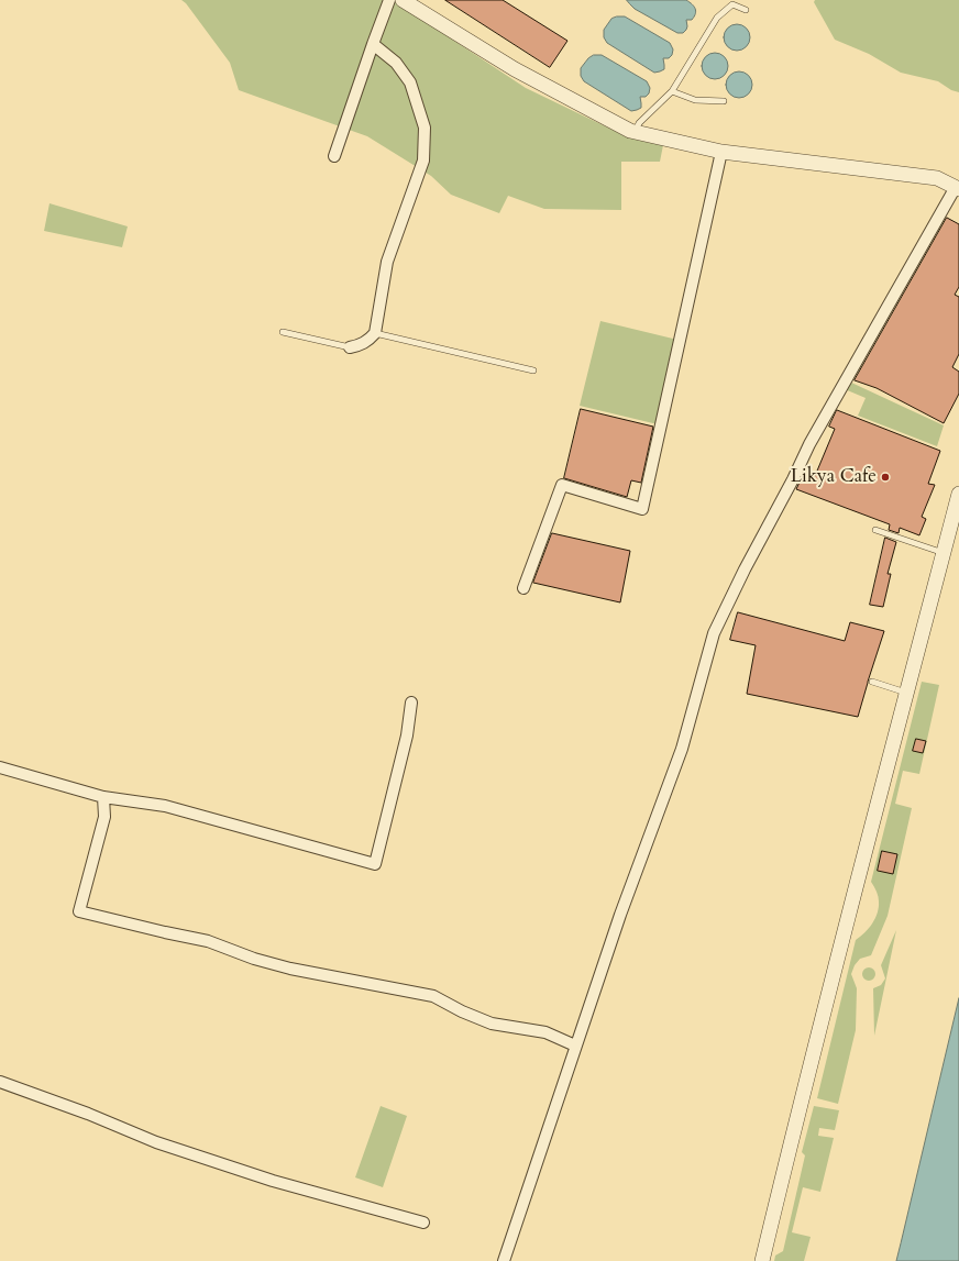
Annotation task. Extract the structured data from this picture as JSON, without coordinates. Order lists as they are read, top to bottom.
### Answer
{
  "places": ["Likya Cafe"]
}
